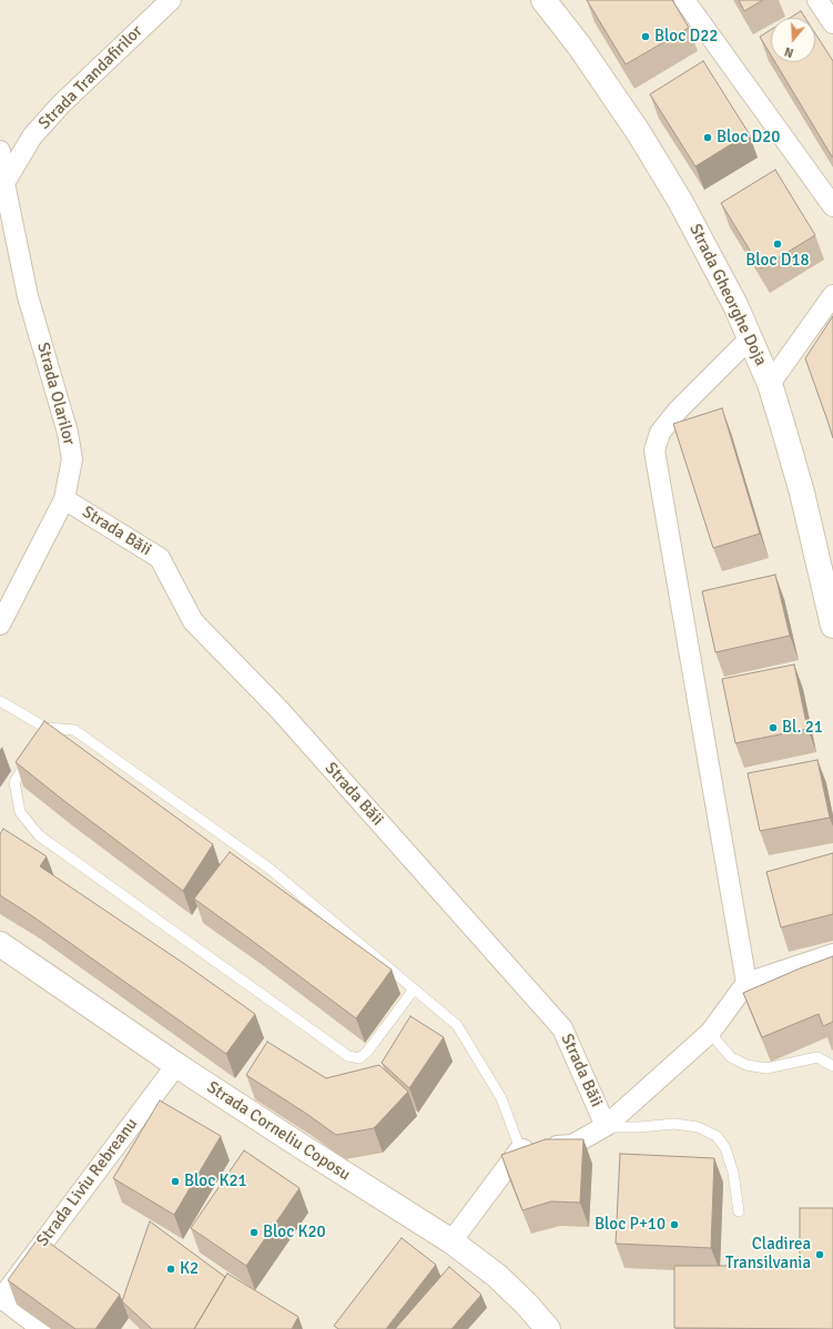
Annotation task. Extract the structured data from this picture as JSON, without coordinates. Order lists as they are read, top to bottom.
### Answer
{
  "streets": {
    "main road": ["Strada Gheorghe Doja", "Strada Corneliu Coposu"],
    "street": [
      "Strada Trandafirilor",
      "Strada Olarilor",
      "Strada Băii",
      "Strada Liviu Rebreanu"
    ]
  },
  "crossings": [
    ["Strada Trandafirilor", "Strada Olarilor"],
    ["Strada Olarilor", "Strada Băii"],
    ["Strada Corneliu Coposu", "Strada Liviu Rebreanu"]
  ],
  "places": [
    "Bloc D22",
    "Bloc D20",
    "Bloc D18",
    "Bl. 21",
    "Bloc K21",
    "Bloc P+10",
    "Bloc K20",
    "Cladirea Transilvania",
    "K2"
  ],
  "north": "bottom"
}
